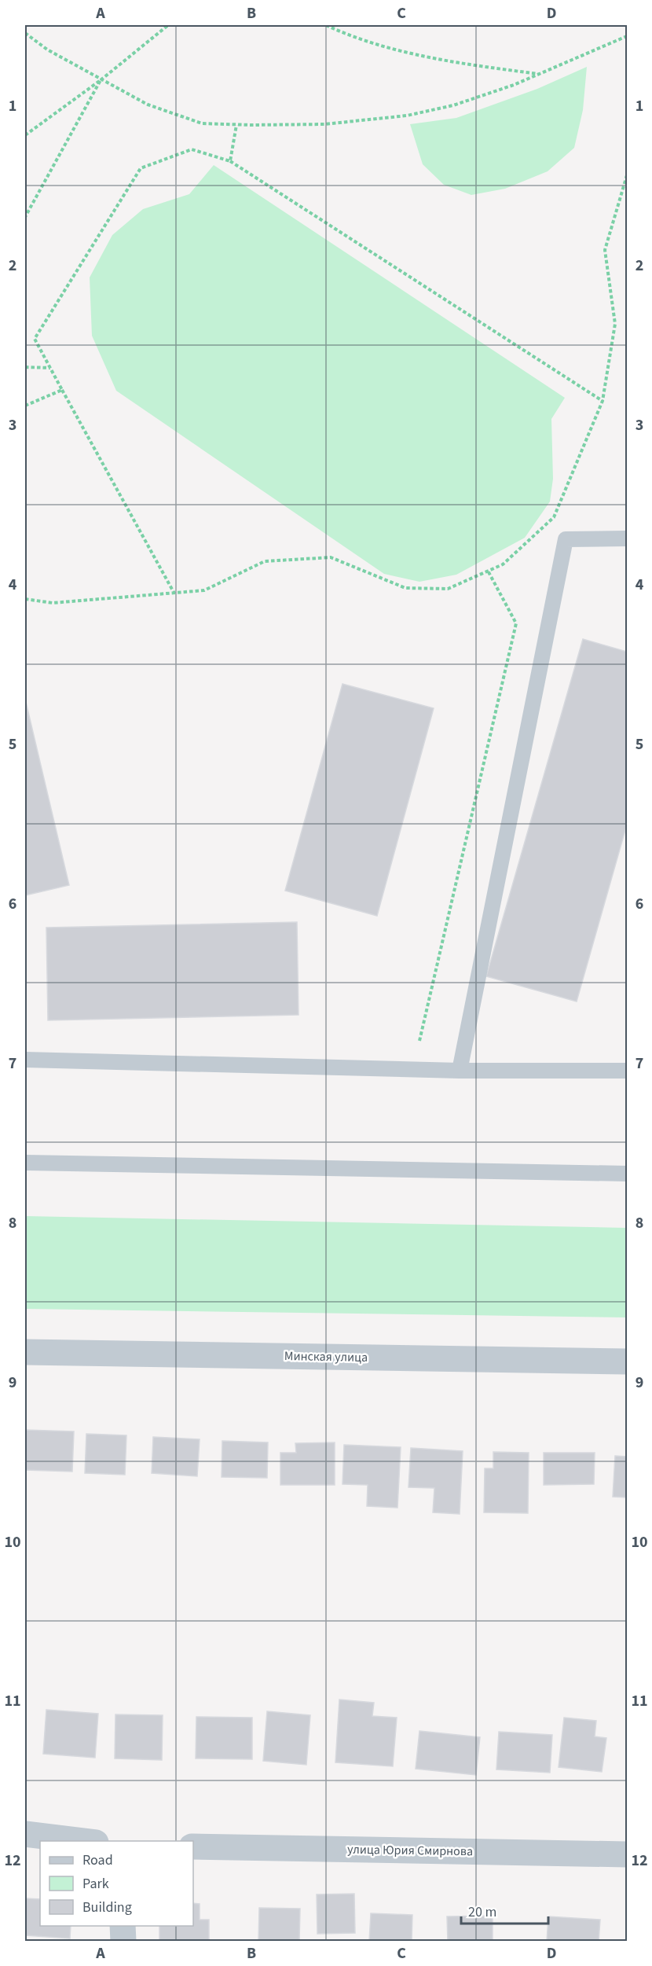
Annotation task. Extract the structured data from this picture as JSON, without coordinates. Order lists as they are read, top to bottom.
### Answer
{
  "streets": {
    "street": ["Минская улица", "улица Юрия Смирнова"]
  },
  "legend": ["Road", "Park", "Building"],
  "scale_bar": "20 m",
  "grid": {
    "columns": [
      "A",
      "B",
      "C",
      "D"
    ],
    "rows": [
      "1",
      "2",
      "3",
      "4",
      "5",
      "6",
      "7",
      "8",
      "9",
      "10",
      "11",
      "12"
    ]
  }
}
